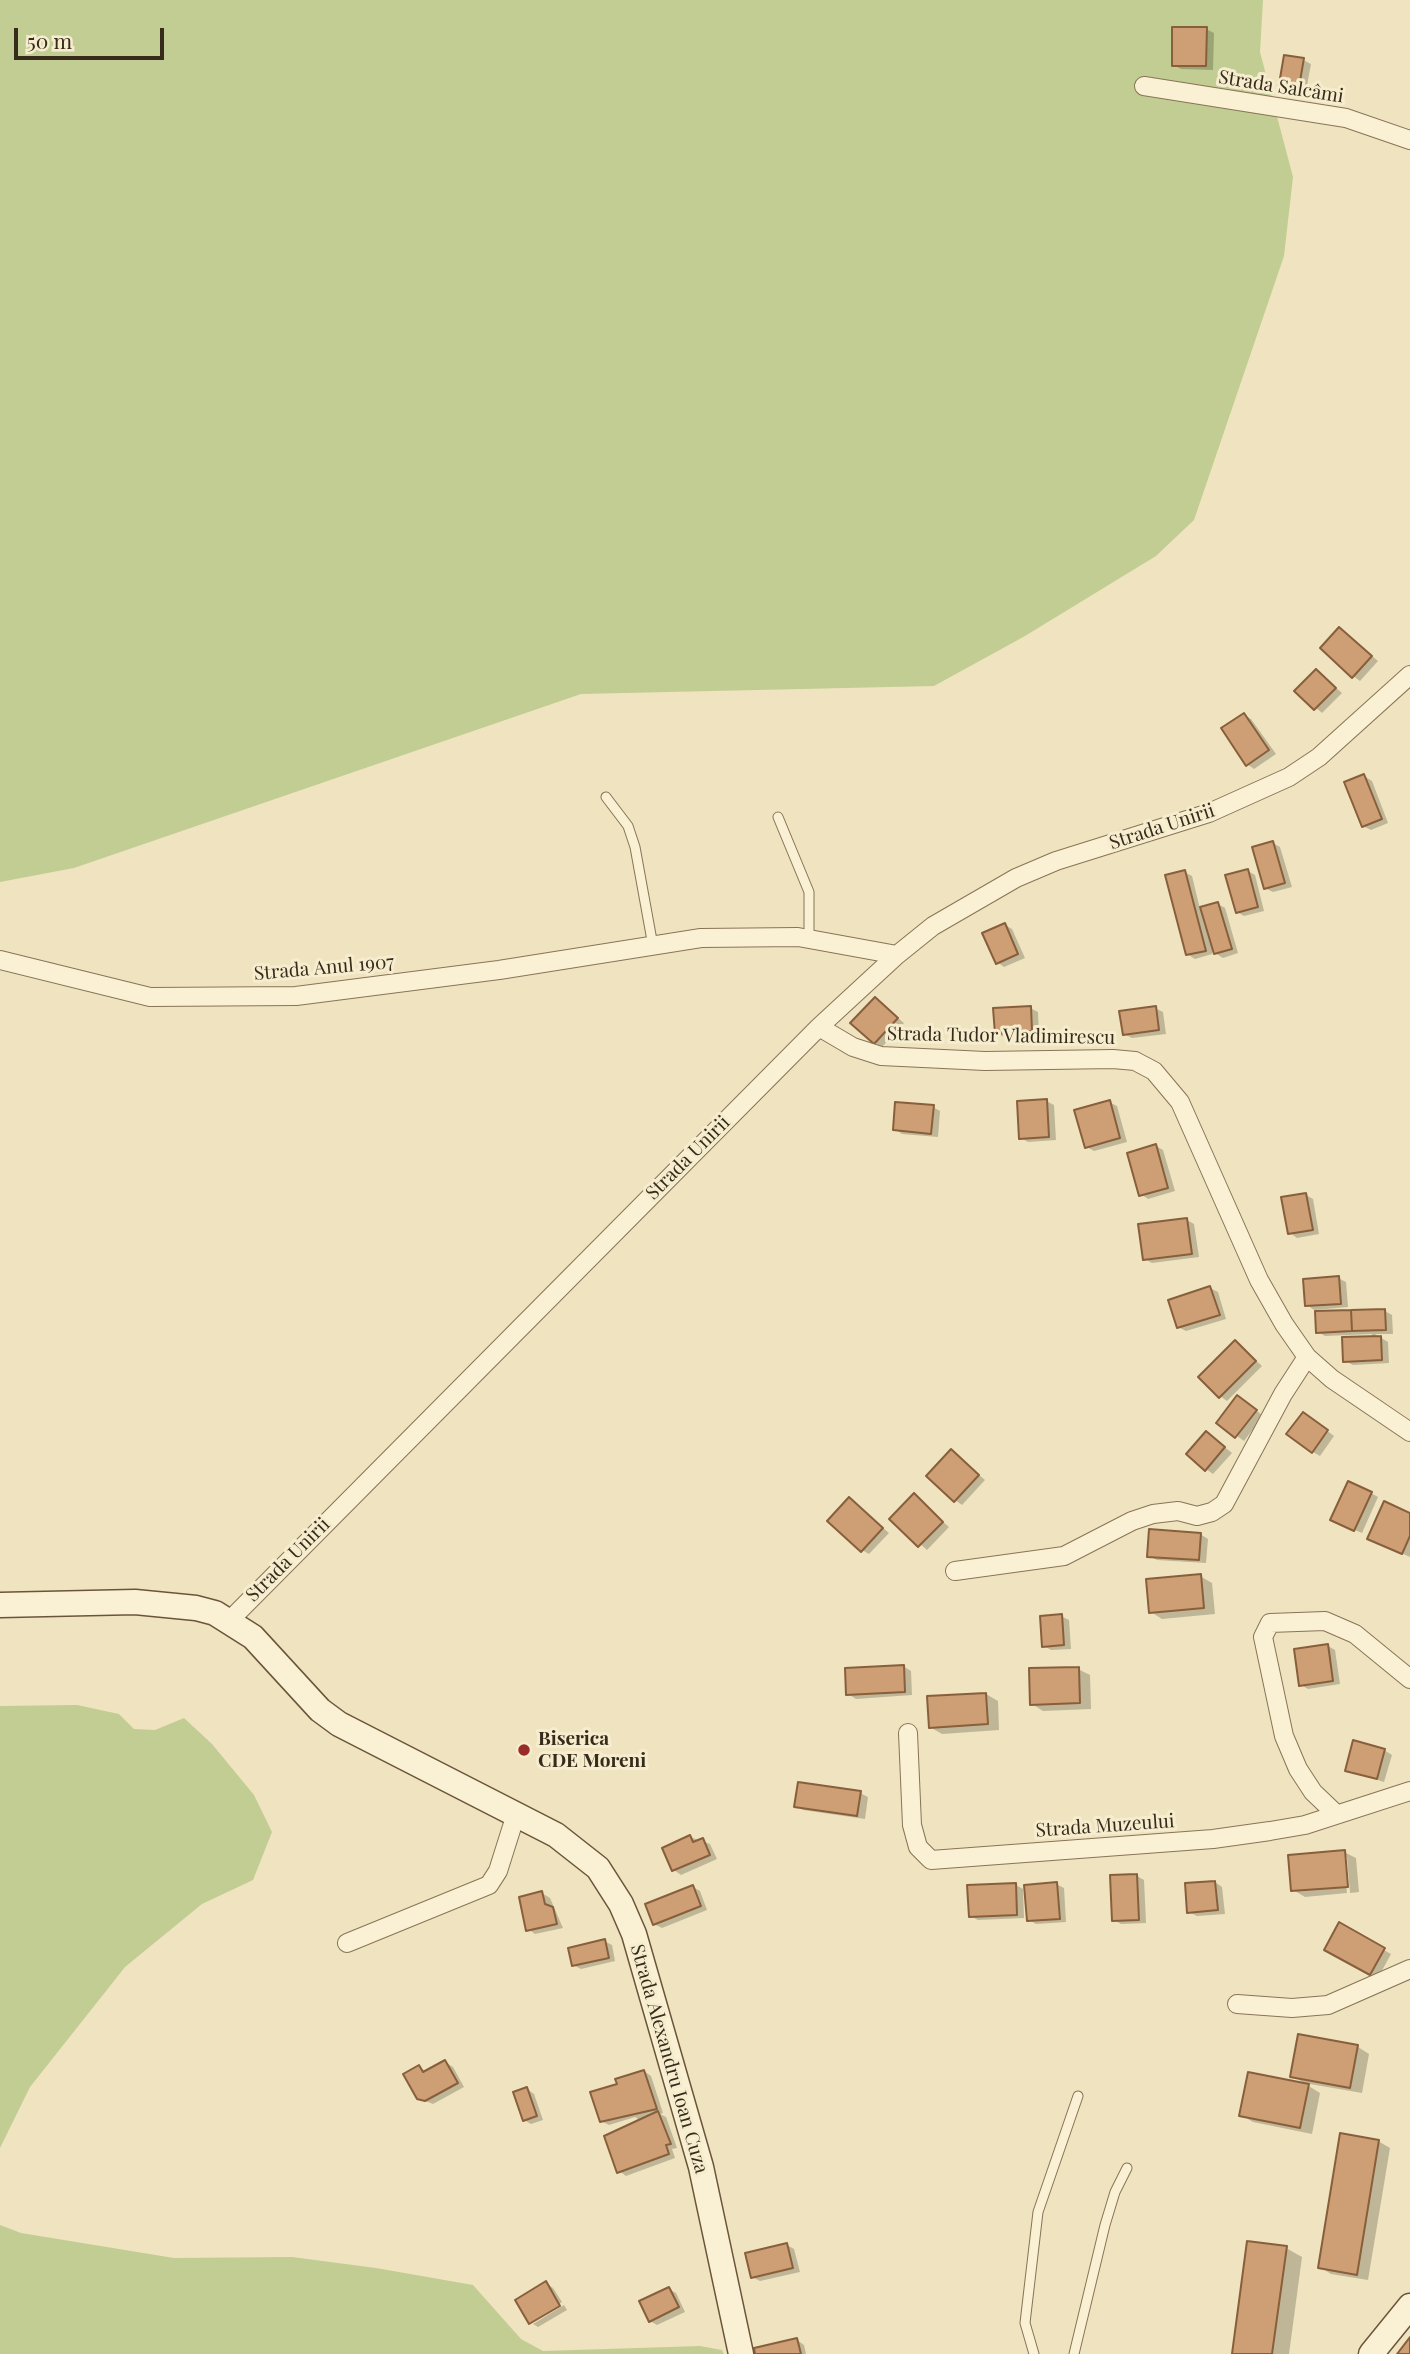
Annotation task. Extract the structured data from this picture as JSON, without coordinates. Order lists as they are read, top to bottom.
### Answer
{
  "streets": {
    "main road": ["Strada Unirii", "Strada Alexandru Ioan Cuza"],
    "street": [
      "Strada Salcâmi",
      "Strada Anul 1907",
      "Strada Tudor Vladimirescu",
      "Strada Muzeului"
    ]
  },
  "crossings": [
    ["Strada Unirii", "Strada Anul 1907"],
    ["Strada Unirii", "Strada Tudor Vladimirescu"],
    ["Strada Unirii", "Strada Alexandru Ioan Cuza"]
  ],
  "places": ["Biserica CDE Moreni"],
  "scale_bar": "50 m"
}
